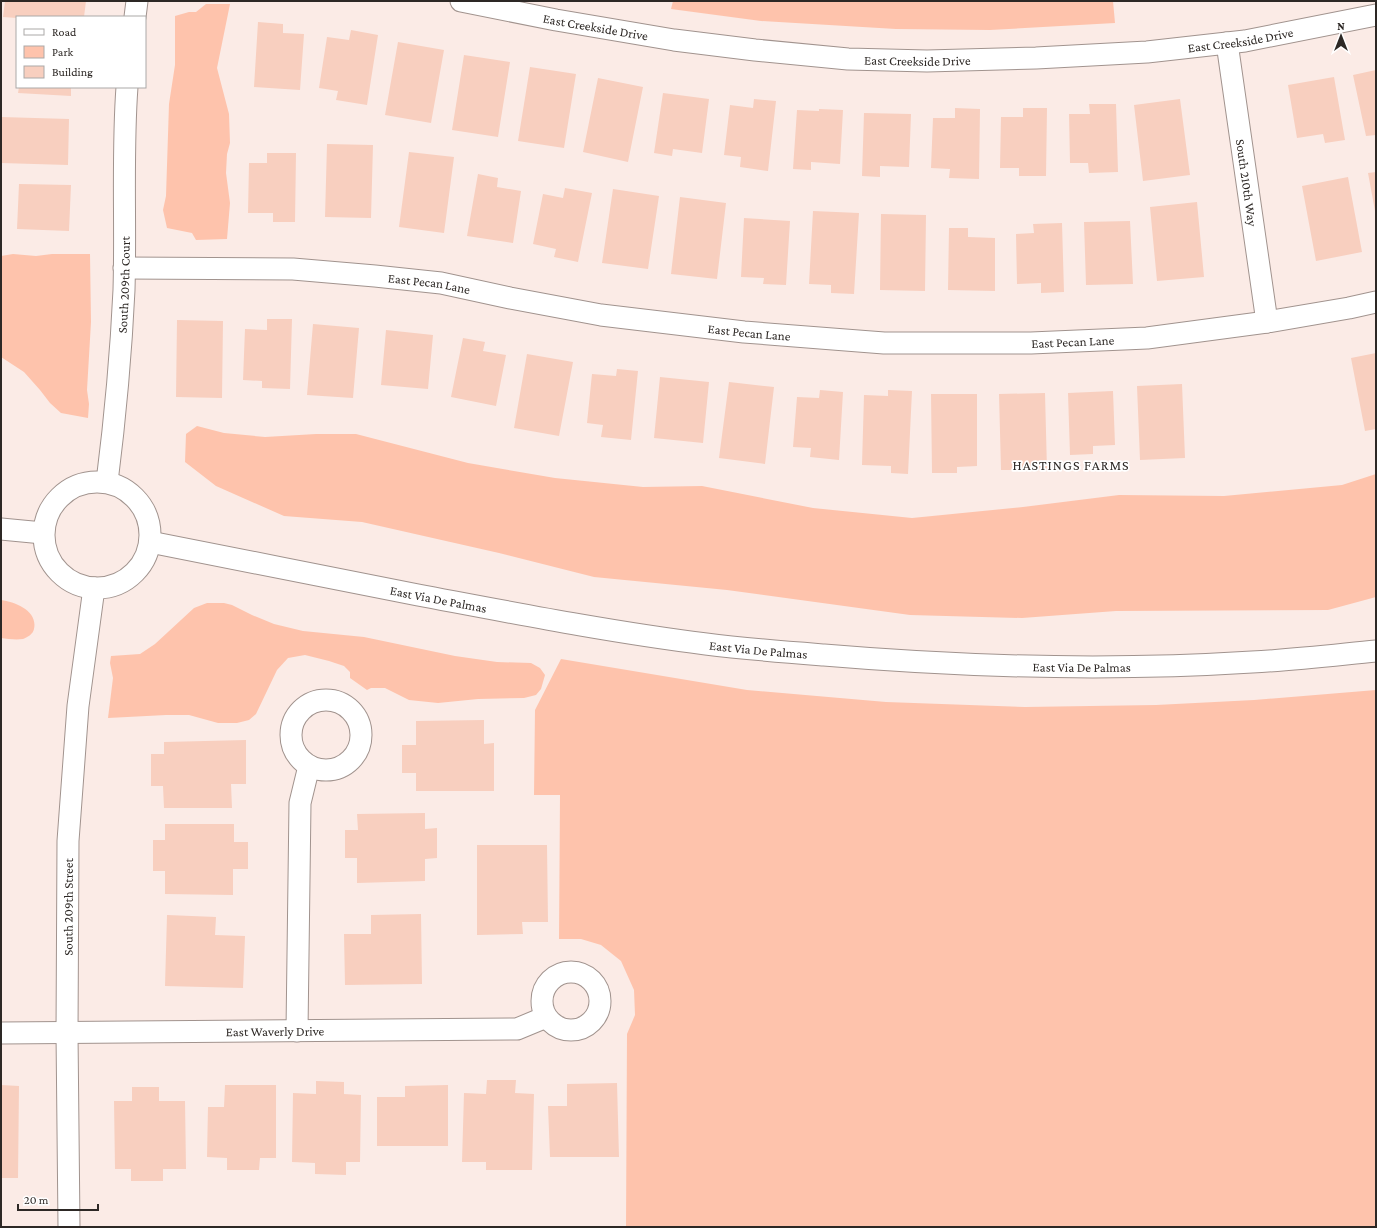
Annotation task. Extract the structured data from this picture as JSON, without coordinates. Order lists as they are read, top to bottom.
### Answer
{
  "streets": {
    "street": [
      "East Creekside Drive",
      "South 210th Way",
      "East Pecan Lane",
      "South 209th Court",
      "East Via De Palmas",
      "South 209th Street",
      "East Waverly Drive"
    ]
  },
  "crossings": [
    ["East Creekside Drive", "South 210th Way"],
    ["South 210th Way", "East Pecan Lane"],
    ["East Pecan Lane", "South 209th Court"],
    ["South 209th Court", "East Via De Palmas"],
    ["South 209th Court", "South 209th Street"],
    ["East Via De Palmas", "South 209th Street"],
    ["South 209th Street", "East Waverly Drive"]
  ],
  "districts": ["HASTINGS FARMS"],
  "legend": ["Road", "Park", "Building"],
  "scale_bar": "20 m",
  "north": "top"
}
